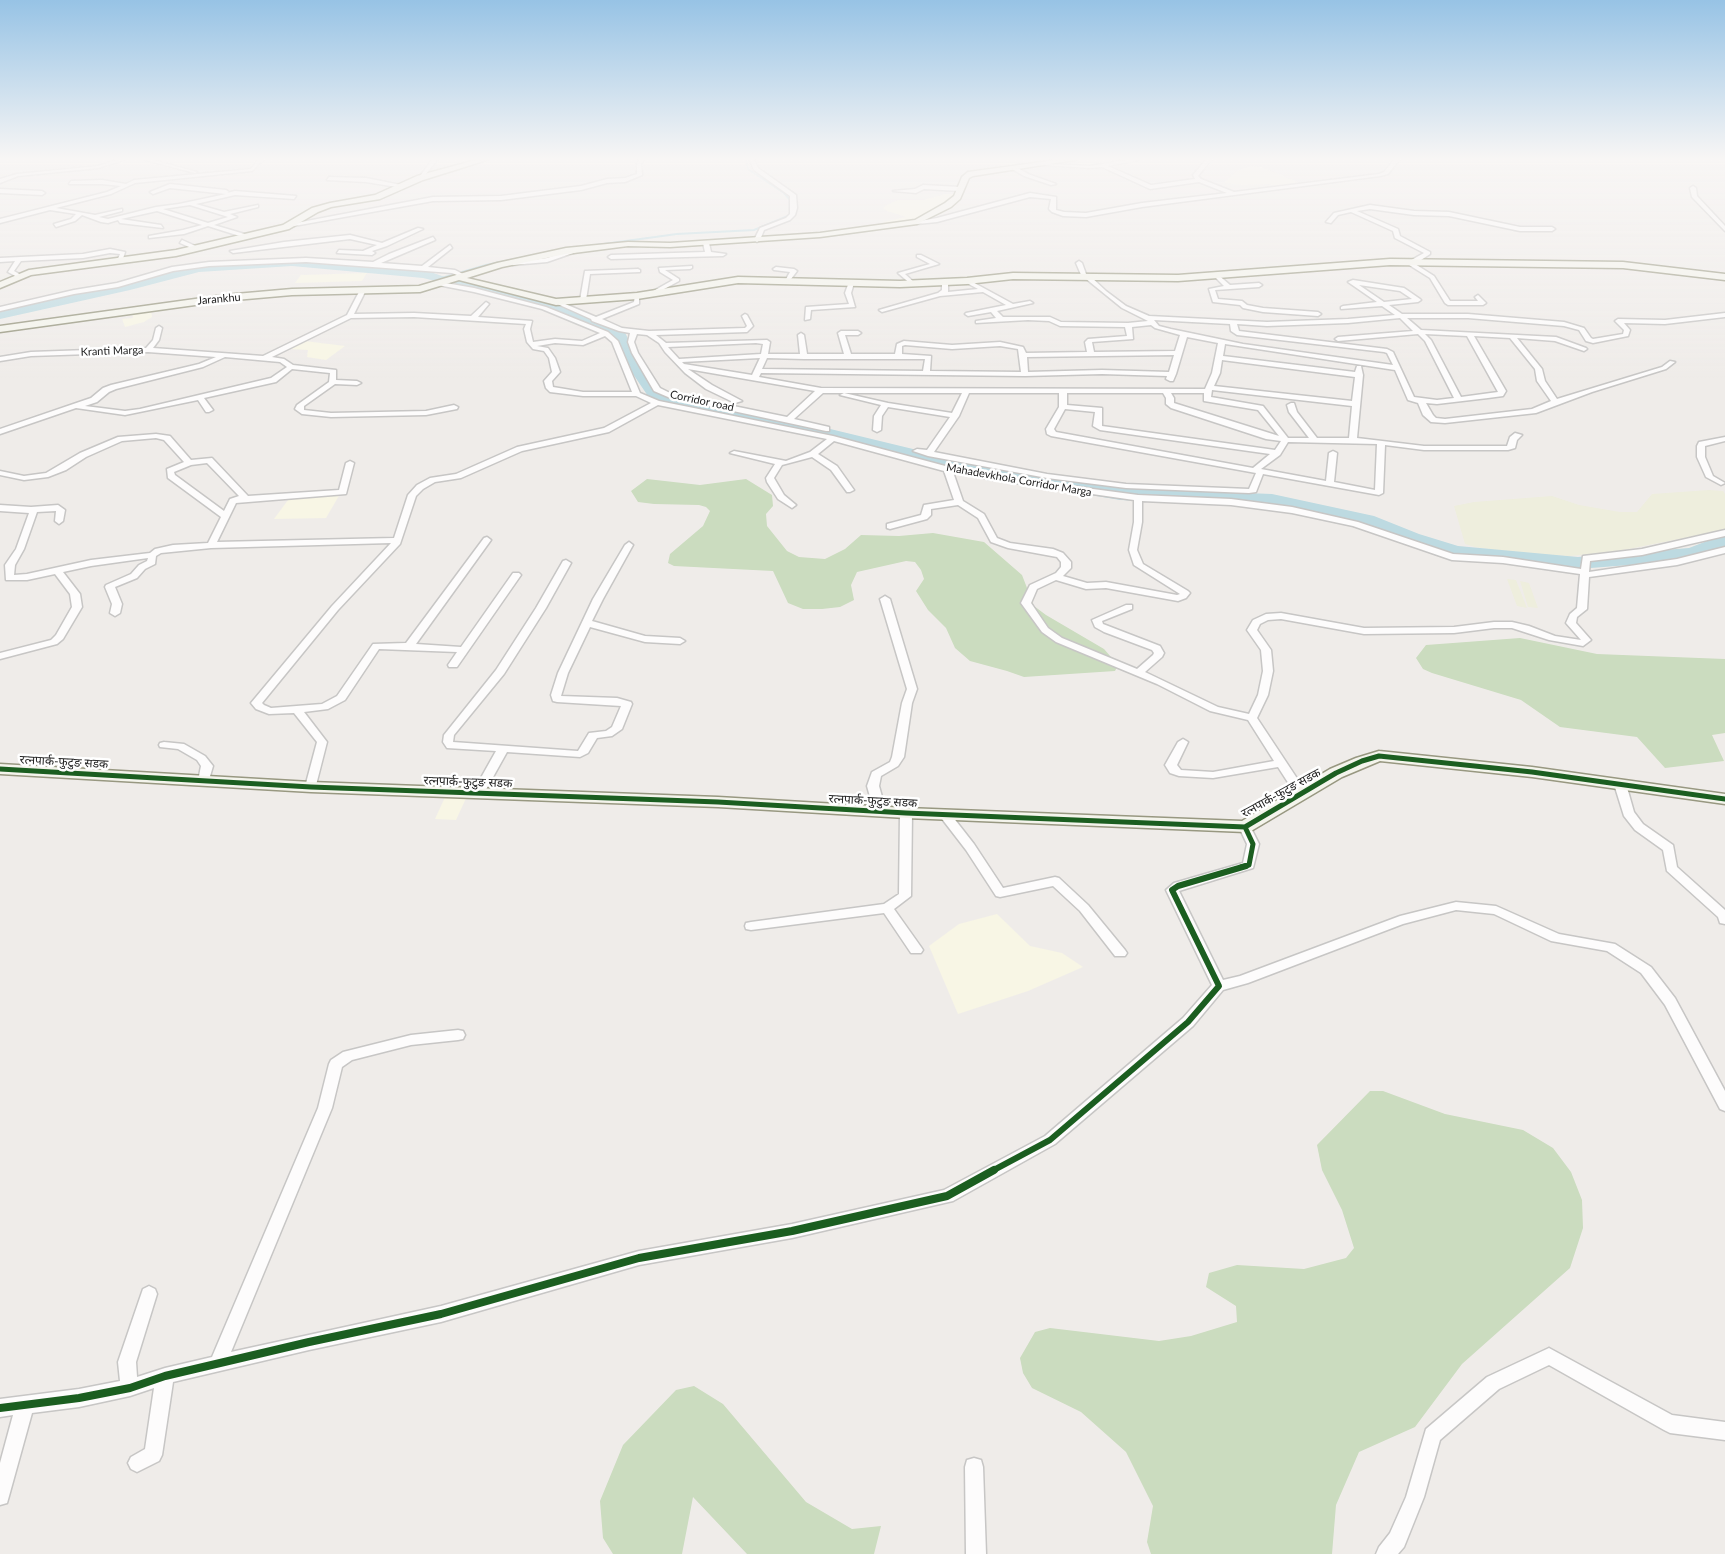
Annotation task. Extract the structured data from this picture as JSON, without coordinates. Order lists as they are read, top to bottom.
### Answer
{
  "streets": {
    "street": [
      "Jarankhu",
      "Kranti Marga",
      "Corridor road",
      "Mahadevkhola Corridor Marga",
      "रत्नपार्क-फुटुङ सडक"
    ]
  }
}
